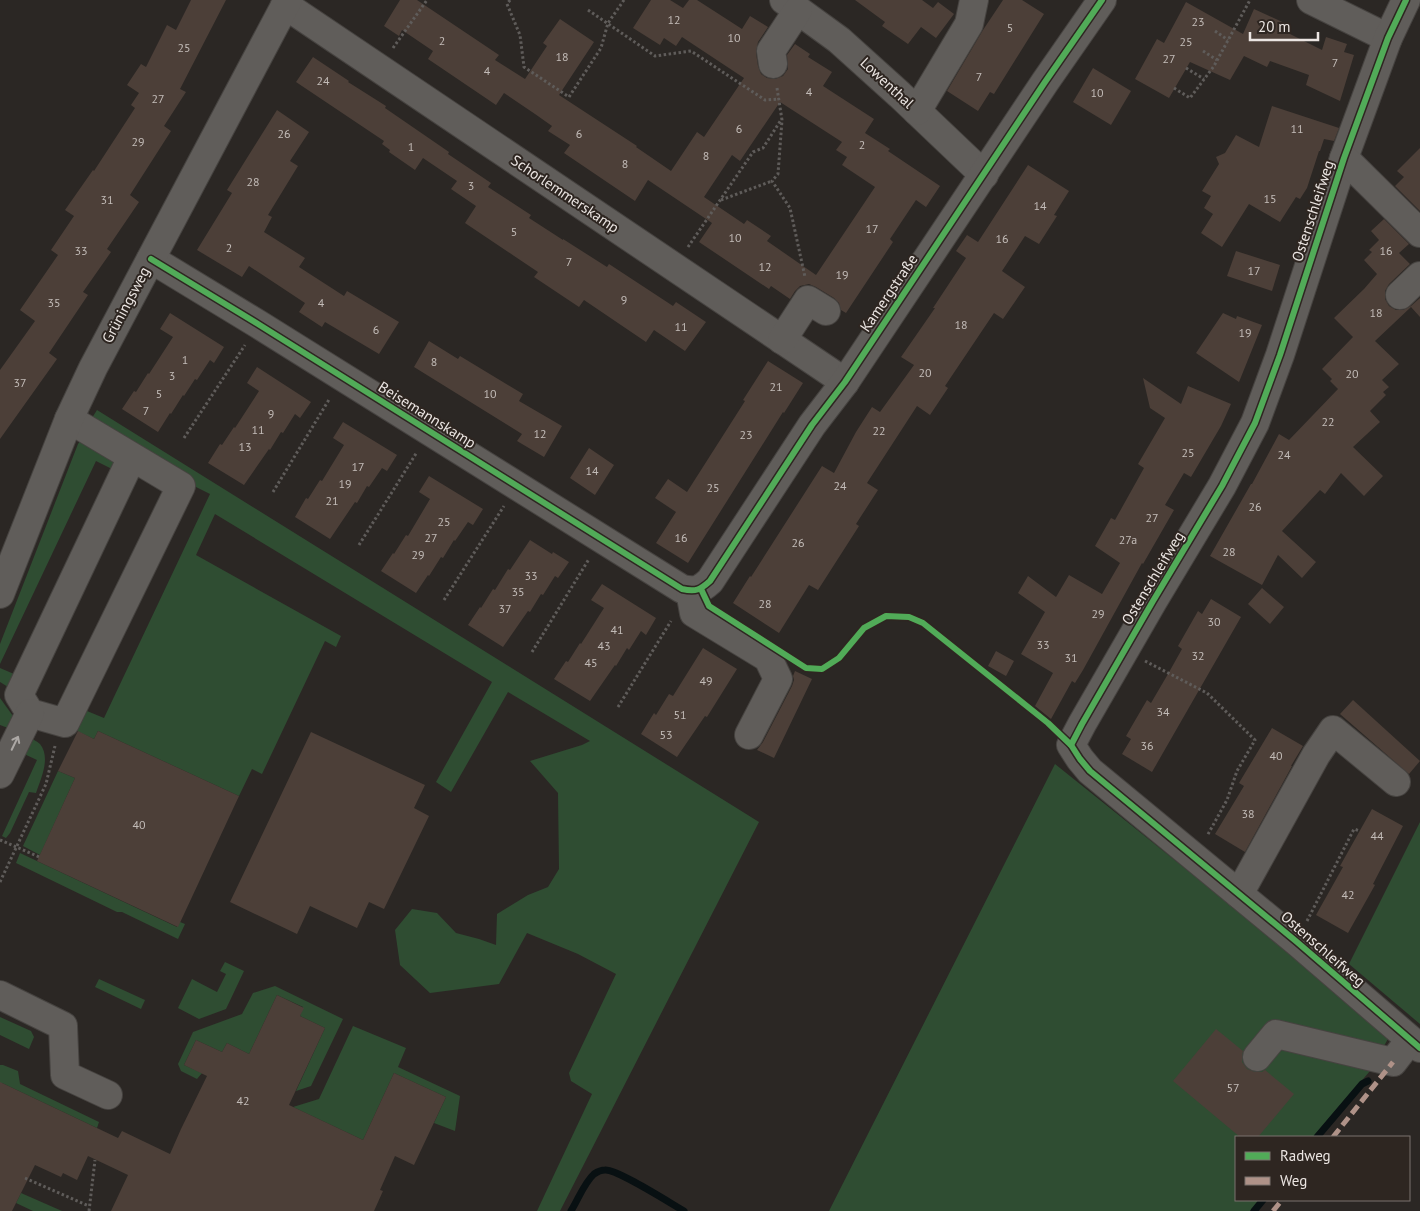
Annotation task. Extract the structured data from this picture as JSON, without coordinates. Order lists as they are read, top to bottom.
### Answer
{
  "streets": {
    "street": [
      "Lowenthal",
      "Schorlemmerskamp",
      "Ostenschleifweg",
      "Kamergstraße",
      "Grüningsweg",
      "Beisemannskamp"
    ]
  },
  "crossings": [
    ["Lowenthal", "Kamergstraße"],
    ["Schorlemmerskamp", "Kamergstraße"],
    ["Schorlemmerskamp", "Grüningsweg"],
    ["Kamergstraße", "Beisemannskamp"],
    ["Grüningsweg", "Beisemannskamp"]
  ],
  "house_numbers": [
    "12",
    "23",
    "5",
    "10",
    "2",
    "25",
    "25",
    "18",
    "27",
    "7",
    "4",
    "7",
    "24",
    "4",
    "10",
    "27",
    "6",
    "11",
    "26",
    "6",
    "29",
    "2",
    "1",
    "8",
    "8",
    "28",
    "3",
    "15",
    "31",
    "14",
    "17",
    "5",
    "10",
    "16",
    "2",
    "33",
    "16",
    "7",
    "12",
    "17",
    "19",
    "9",
    "35",
    "4",
    "18",
    "18",
    "11",
    "6",
    "19",
    "1",
    "8",
    "20",
    "20",
    "3",
    "37",
    "21",
    "5",
    "10",
    "7",
    "9",
    "22",
    "11",
    "22",
    "12",
    "23",
    "13",
    "25",
    "24",
    "17",
    "14",
    "19",
    "24",
    "25",
    "21",
    "26",
    "27",
    "25",
    "27",
    "16",
    "27a",
    "26",
    "28",
    "29",
    "33",
    "35",
    "28",
    "37",
    "29",
    "30",
    "41",
    "33",
    "43",
    "32",
    "31",
    "45",
    "49",
    "34",
    "51",
    "53",
    "36",
    "40",
    "38",
    "40",
    "44",
    "42",
    "57",
    "42"
  ],
  "legend": ["Radweg", "Weg"],
  "scale_bar": "20 m"
}
